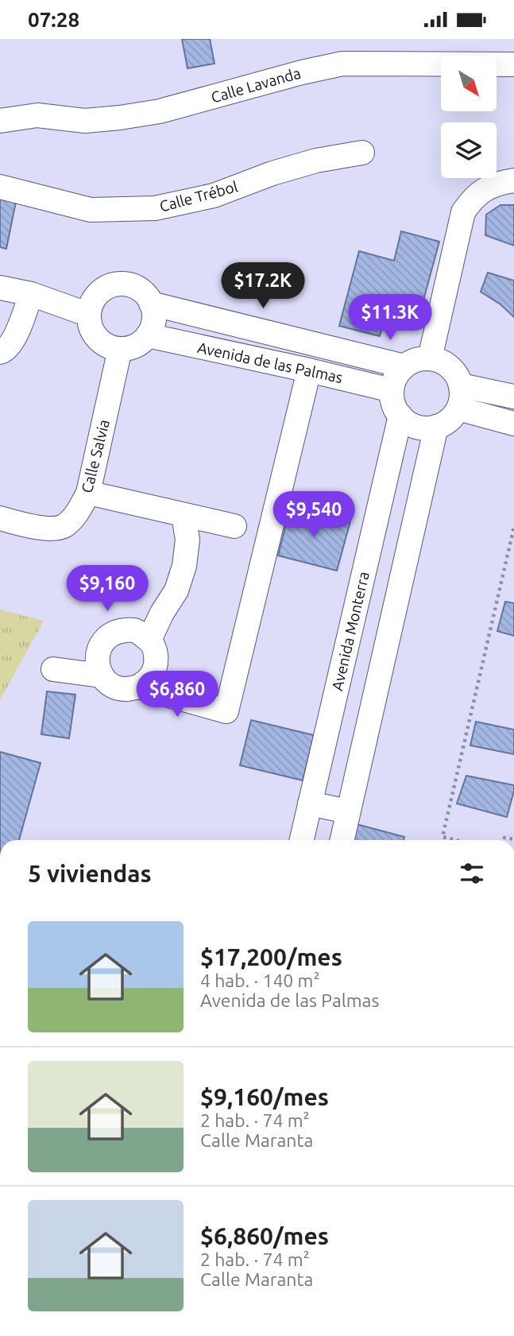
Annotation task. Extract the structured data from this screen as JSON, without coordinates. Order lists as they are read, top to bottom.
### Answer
{
  "streets": {
    "street": [
      "Calle Lavanda",
      "Calle Trébol",
      "Avenida de las Palmas",
      "Calle Salvia",
      "Avenida Monterra"
    ]
  },
  "crossings": [
    ["Avenida de las Palmas", "Calle Salvia"],
    ["Avenida de las Palmas", "Avenida Monterra"]
  ],
  "north": "bottom right",
  "page": {
    "status": "07:28",
    "price": [
      "$17.2K",
      "$11.3K",
      "$9,540",
      "$9,160",
      "$6,860"
    ],
    "heading": "5 viviendas",
    "list": [
      {
        "name": "$17,200/mes",
        "note": "4 hab. · 140 m² · Avenida de las Palmas"
      },
      {
        "name": "$9,160/mes",
        "note": "2 hab. · 74 m² · Calle Maranta"
      },
      {
        "name": "$6,860/mes",
        "note": "2 hab. · 74 m² · Calle Maranta"
      }
    ]
  }
}
